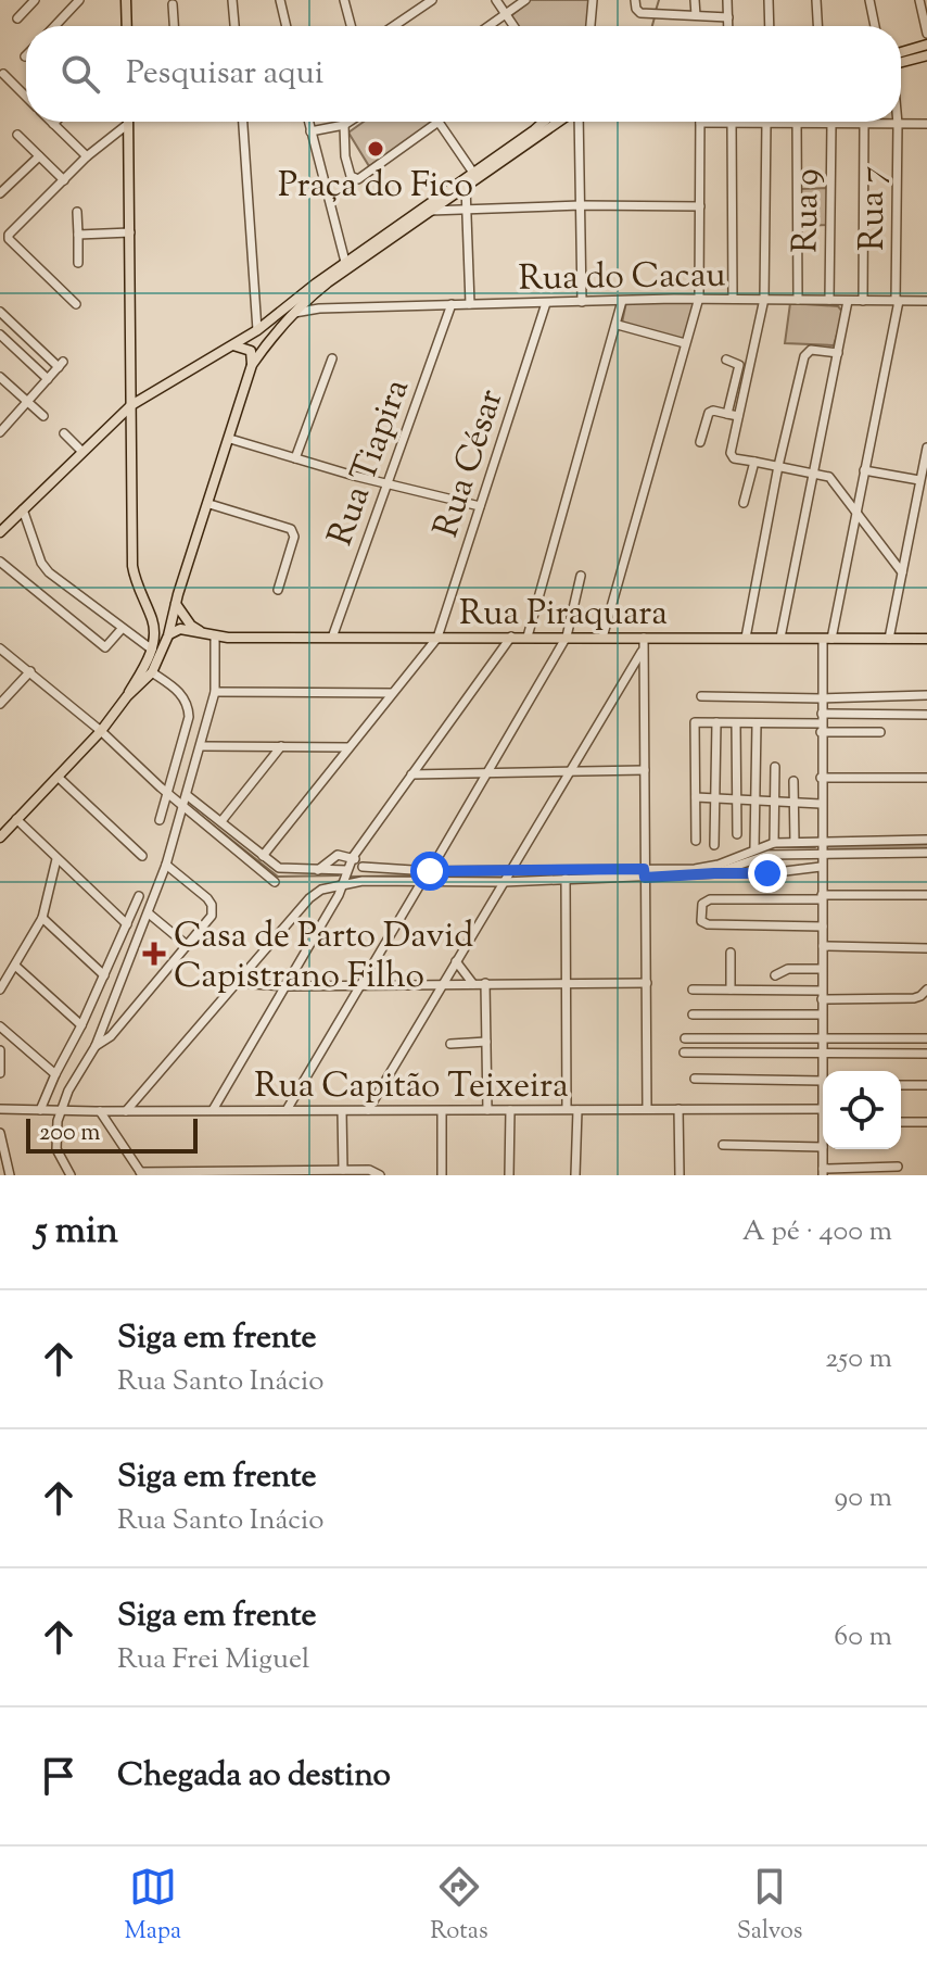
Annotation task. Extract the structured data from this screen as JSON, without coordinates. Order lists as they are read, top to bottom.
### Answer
{
  "streets": {
    "main road": ["Rua Piraquara"],
    "street": [
      "Rua 7",
      "Rua 9",
      "Rua do Cacau",
      "Rua Tiapira",
      "Rua César",
      "Rua Capitão Teixeira"
    ]
  },
  "crossings": [
    ["Rua 7", "Rua do Cacau"],
    ["Rua 7", "Rua Piraquara"],
    ["Rua 9", "Rua do Cacau"],
    ["Rua do Cacau", "Rua Tiapira"],
    ["Rua do Cacau", "Rua César"],
    ["Rua Tiapira", "Rua Piraquara"],
    ["Rua César", "Rua Piraquara"]
  ],
  "places": {
    "other": ["Praça do Fico"],
    "health": ["Casa de Parto David Capistrano Filho"]
  },
  "scale_bar": "200 m",
  "page": {
    "search": "Pesquisar aqui",
    "scale": "200 m",
    "heading": ["5 min", "A pé · 400 m"],
    "list": [
      ["Siga em frente", "Rua Santo Inácio", "250 m"],
      ["Siga em frente", "Rua Santo Inácio", "90 m"],
      ["Siga em frente", "Rua Frei Miguel", "60 m"],
      "Chegada ao destino"
    ],
    "nav": ["Mapa", "Rotas", "Salvos"]
  }
}
